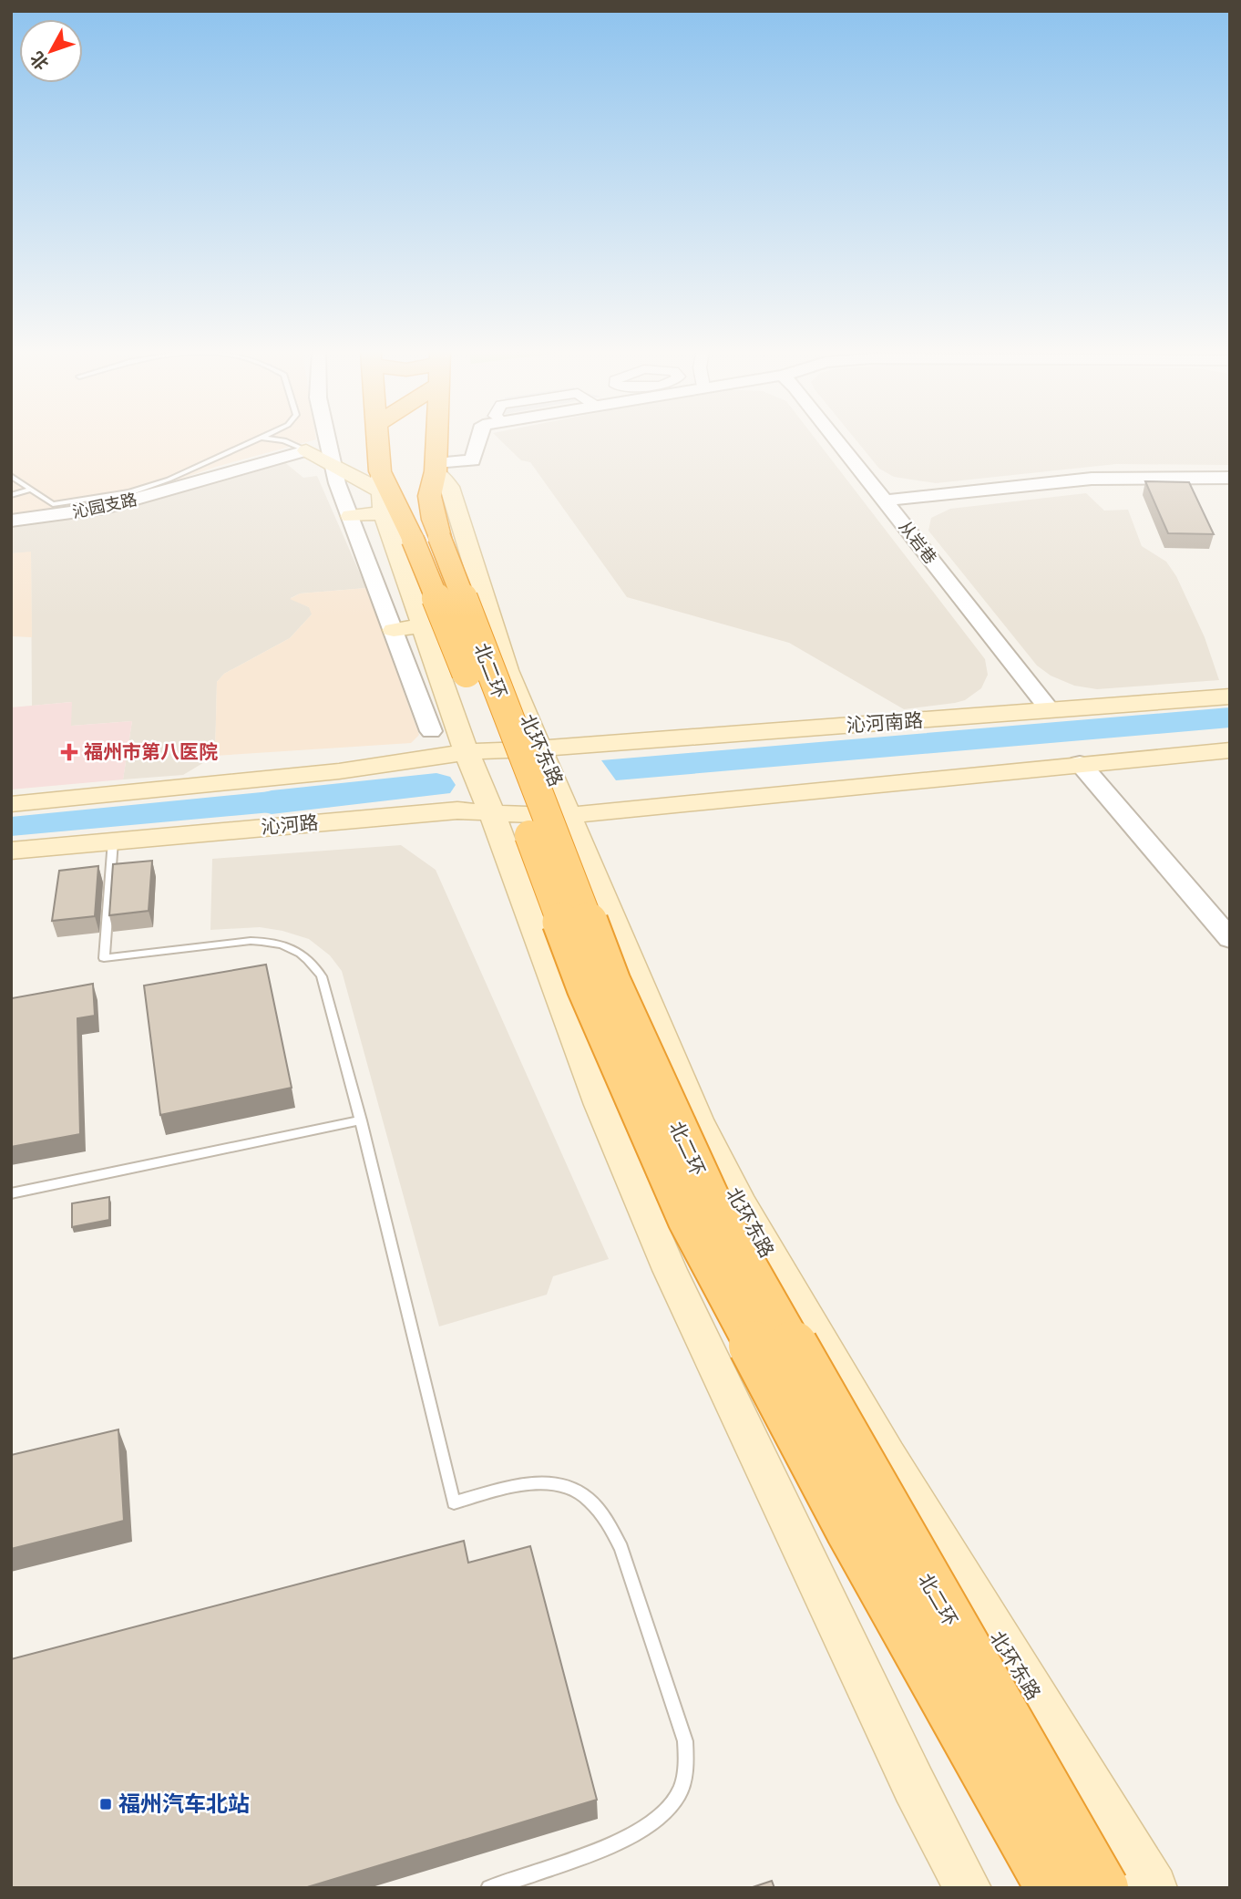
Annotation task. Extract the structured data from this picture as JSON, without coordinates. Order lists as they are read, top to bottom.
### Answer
{
  "streets": {
    "highway": ["北二环"],
    "main road": ["沁河南路", "北环东路", "沁河路"],
    "street": ["沁园支路", "从岩巷"]
  },
  "crossings": [
    ["从岩巷", "沁河南路"],
    ["北二环", "北环东路"],
    ["沁河南路", "北环东路"],
    ["北环东路", "沁河路"]
  ],
  "places": {
    "health": ["福州市第八医院"],
    "transit": ["福州汽车北站"]
  },
  "north": "bottom left"
}
